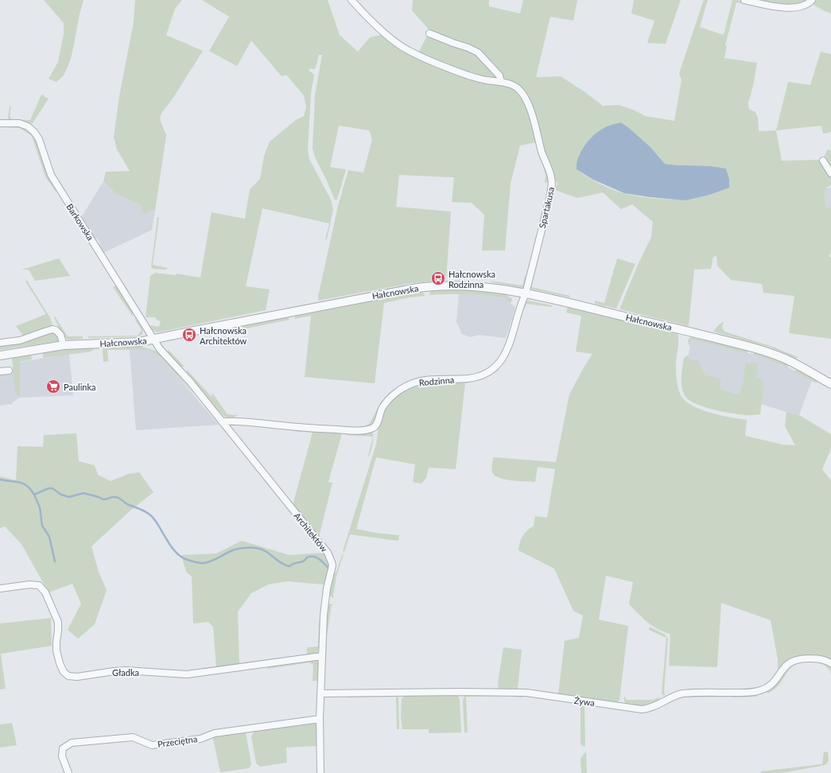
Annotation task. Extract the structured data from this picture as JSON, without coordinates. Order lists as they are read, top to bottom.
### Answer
{
  "streets": {
    "street": [
      "Spartakusa",
      "Barkowska",
      "Hałcnowska",
      "Rodzinna",
      "Architektów",
      "Gładka",
      "Żywa",
      "Przeciętna"
    ]
  },
  "crossings": [
    ["Spartakusa", "Hałcnowska"],
    ["Spartakusa", "Rodzinna"],
    ["Barkowska", "Hałcnowska"],
    ["Barkowska", "Architektów"],
    ["Hałcnowska", "Rodzinna"],
    ["Hałcnowska", "Architektów"],
    ["Rodzinna", "Architektów"],
    ["Architektów", "Gładka"],
    ["Architektów", "Żywa"],
    ["Architektów", "Przeciętna"]
  ],
  "places": {
    "bus stop": ["Hałcnowska Rodzinna", "Hałcnowska Architektów"],
    "supermarket": ["Paulinka"]
  }
}
